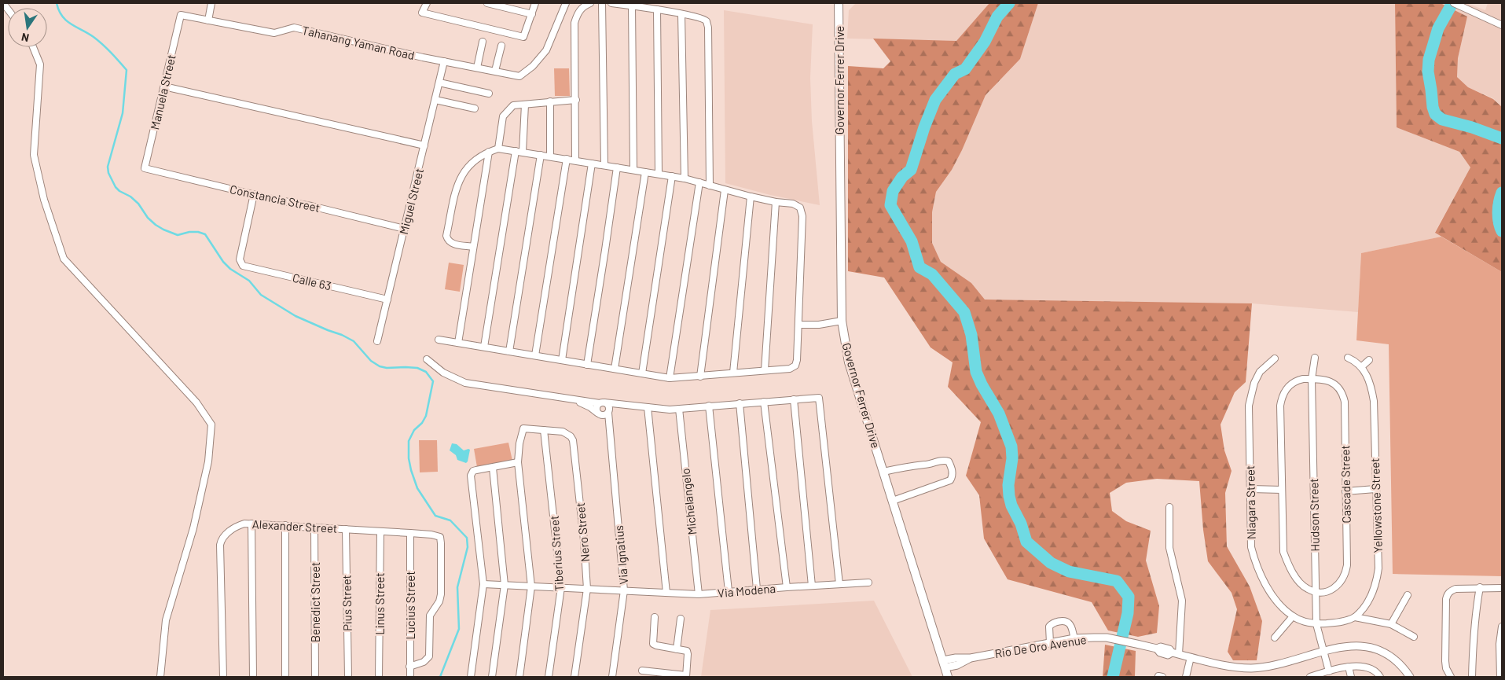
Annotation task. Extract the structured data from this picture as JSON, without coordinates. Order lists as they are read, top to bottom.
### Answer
{
  "streets": {
    "main road": ["Governor Ferrer Drive"],
    "street": [
      "Tahanang Yaman Road",
      "Manuela Street",
      "Constancia Street",
      "Miguel Street",
      "Calle 63",
      "Cascade Street",
      "Michelangelo",
      "Niagara Street",
      "Yellowstone Street",
      "Hudson Street",
      "Alexander Street",
      "Nero Street",
      "Tiberius Street",
      "Via Ignatius",
      "Via Modena",
      "Benedict Street",
      "Pius Street",
      "Linus Street",
      "Lucius Street",
      "Rio De Oro Avenue"
    ]
  },
  "crossings": [
    ["Tahanang Yaman Road", "Manuela Street"],
    ["Tahanang Yaman Road", "Miguel Street"],
    ["Governor Ferrer Drive", "Rio De Oro Avenue"],
    ["Manuela Street", "Constancia Street"],
    ["Constancia Street", "Miguel Street"],
    ["Constancia Street", "Calle 63"],
    ["Miguel Street", "Calle 63"],
    ["Cascade Street", "Hudson Street"],
    ["Michelangelo", "Via Modena"],
    ["Niagara Street", "Hudson Street"],
    ["Hudson Street", "Rio De Oro Avenue"],
    ["Alexander Street", "Benedict Street"],
    ["Alexander Street", "Pius Street"],
    ["Alexander Street", "Linus Street"],
    ["Alexander Street", "Lucius Street"],
    ["Nero Street", "Tiberius Street"],
    ["Nero Street", "Via Modena"],
    ["Tiberius Street", "Via Modena"],
    ["Via Ignatius", "Via Modena"]
  ],
  "north": "bottom"
}
